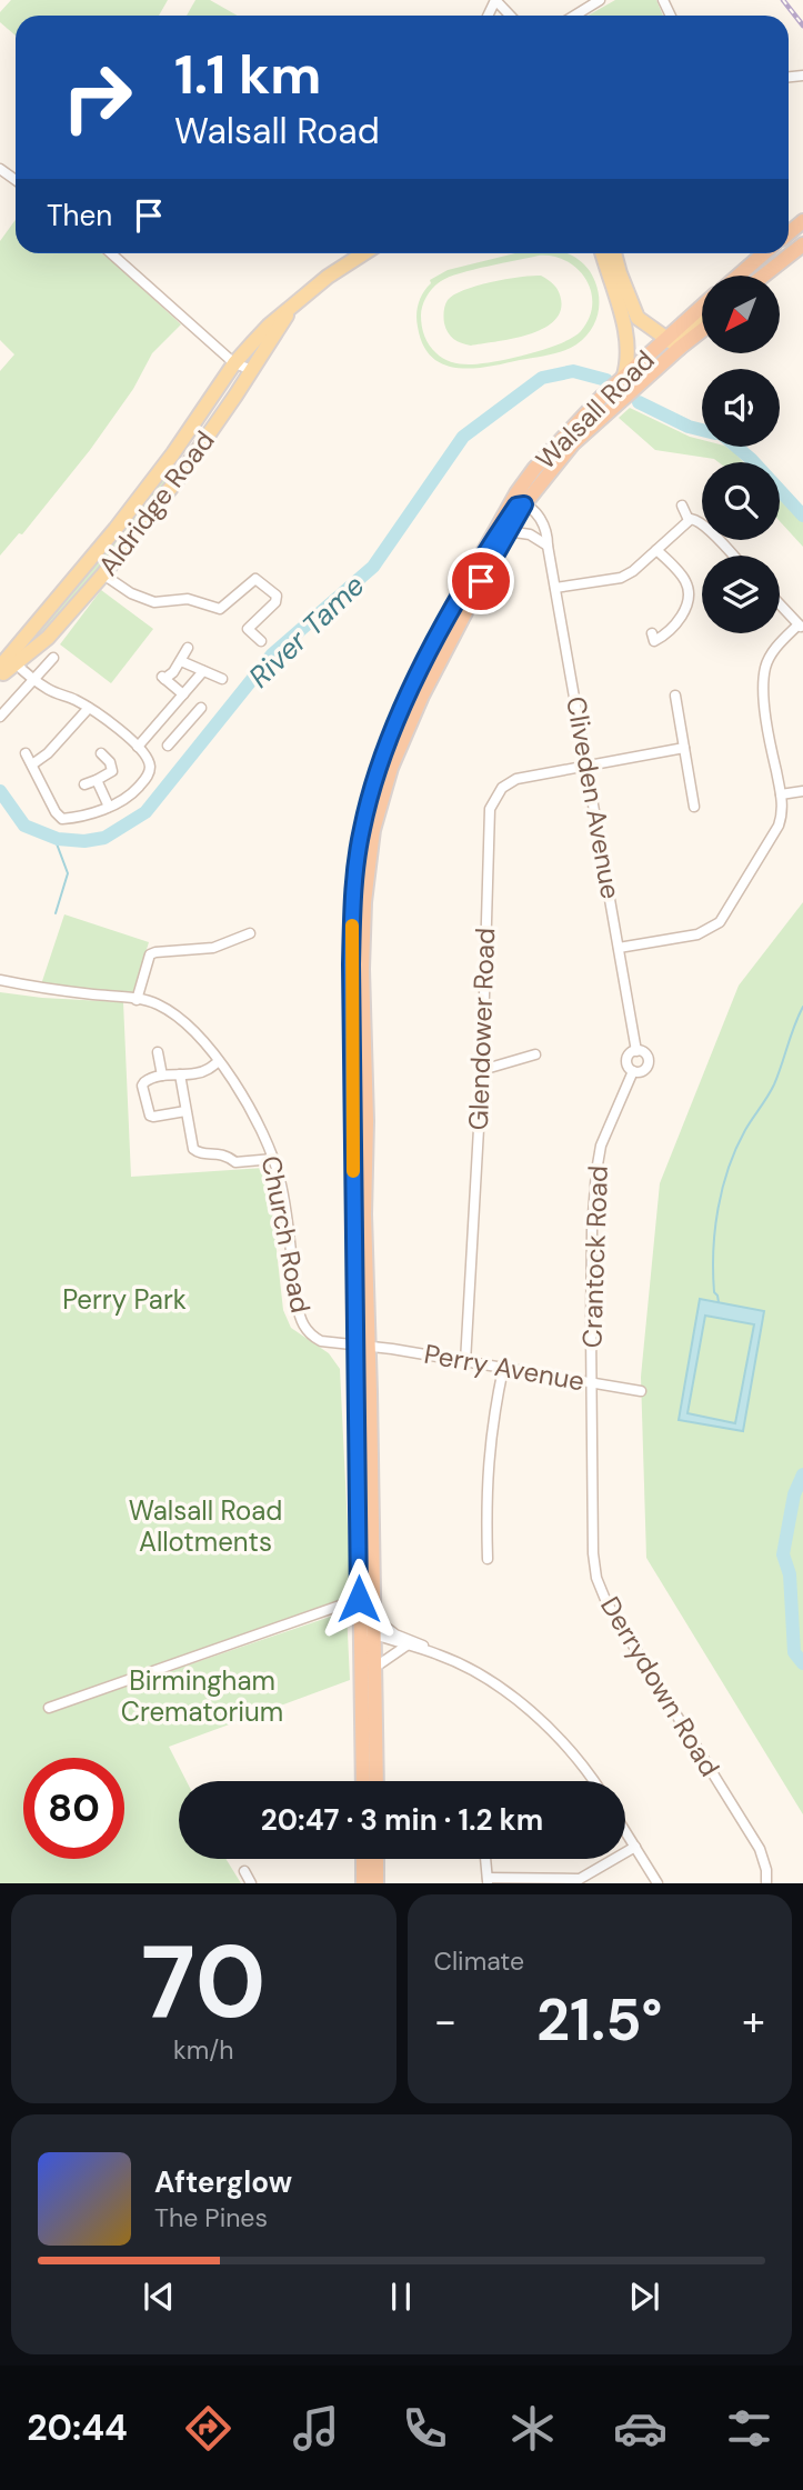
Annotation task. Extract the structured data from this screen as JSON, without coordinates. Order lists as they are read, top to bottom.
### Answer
{
  "streets": {
    "highway": ["Walsall Road"],
    "main road": ["Aldridge Road"],
    "street": [
      "Cliveden Avenue",
      "Glendower Road",
      "Church Road",
      "Crantock Road",
      "Perry Avenue",
      "Derrydown Road"
    ]
  },
  "crossings": [
    ["Walsall Road", "Church Road"],
    ["Walsall Road", "Perry Avenue"],
    ["Cliveden Avenue", "Glendower Road"],
    ["Cliveden Avenue", "Crantock Road"],
    ["Glendower Road", "Perry Avenue"],
    ["Church Road", "Perry Avenue"],
    ["Crantock Road", "Perry Avenue"],
    ["Crantock Road", "Derrydown Road"],
    ["Perry Avenue", "Derrydown Road"]
  ],
  "water": ["River Tame"],
  "parks": ["Perry Park", "Walsall Road Allotments", "Birmingham Crematorium"],
  "north": "bottom left",
  "page": {
    "turn": ["1.1 km", "Walsall Road"],
    "then": "Then",
    "limit": "80",
    "trip": "20:47 · 3 min · 1.2 km",
    "tile": [
      ["70", "km/h"],
      "Climate"
    ],
    "heat": ["−", "21.5°", "+"],
    "song": ["Afterglow", "The Pines"],
    "tabs": "20:44"
  }
}
